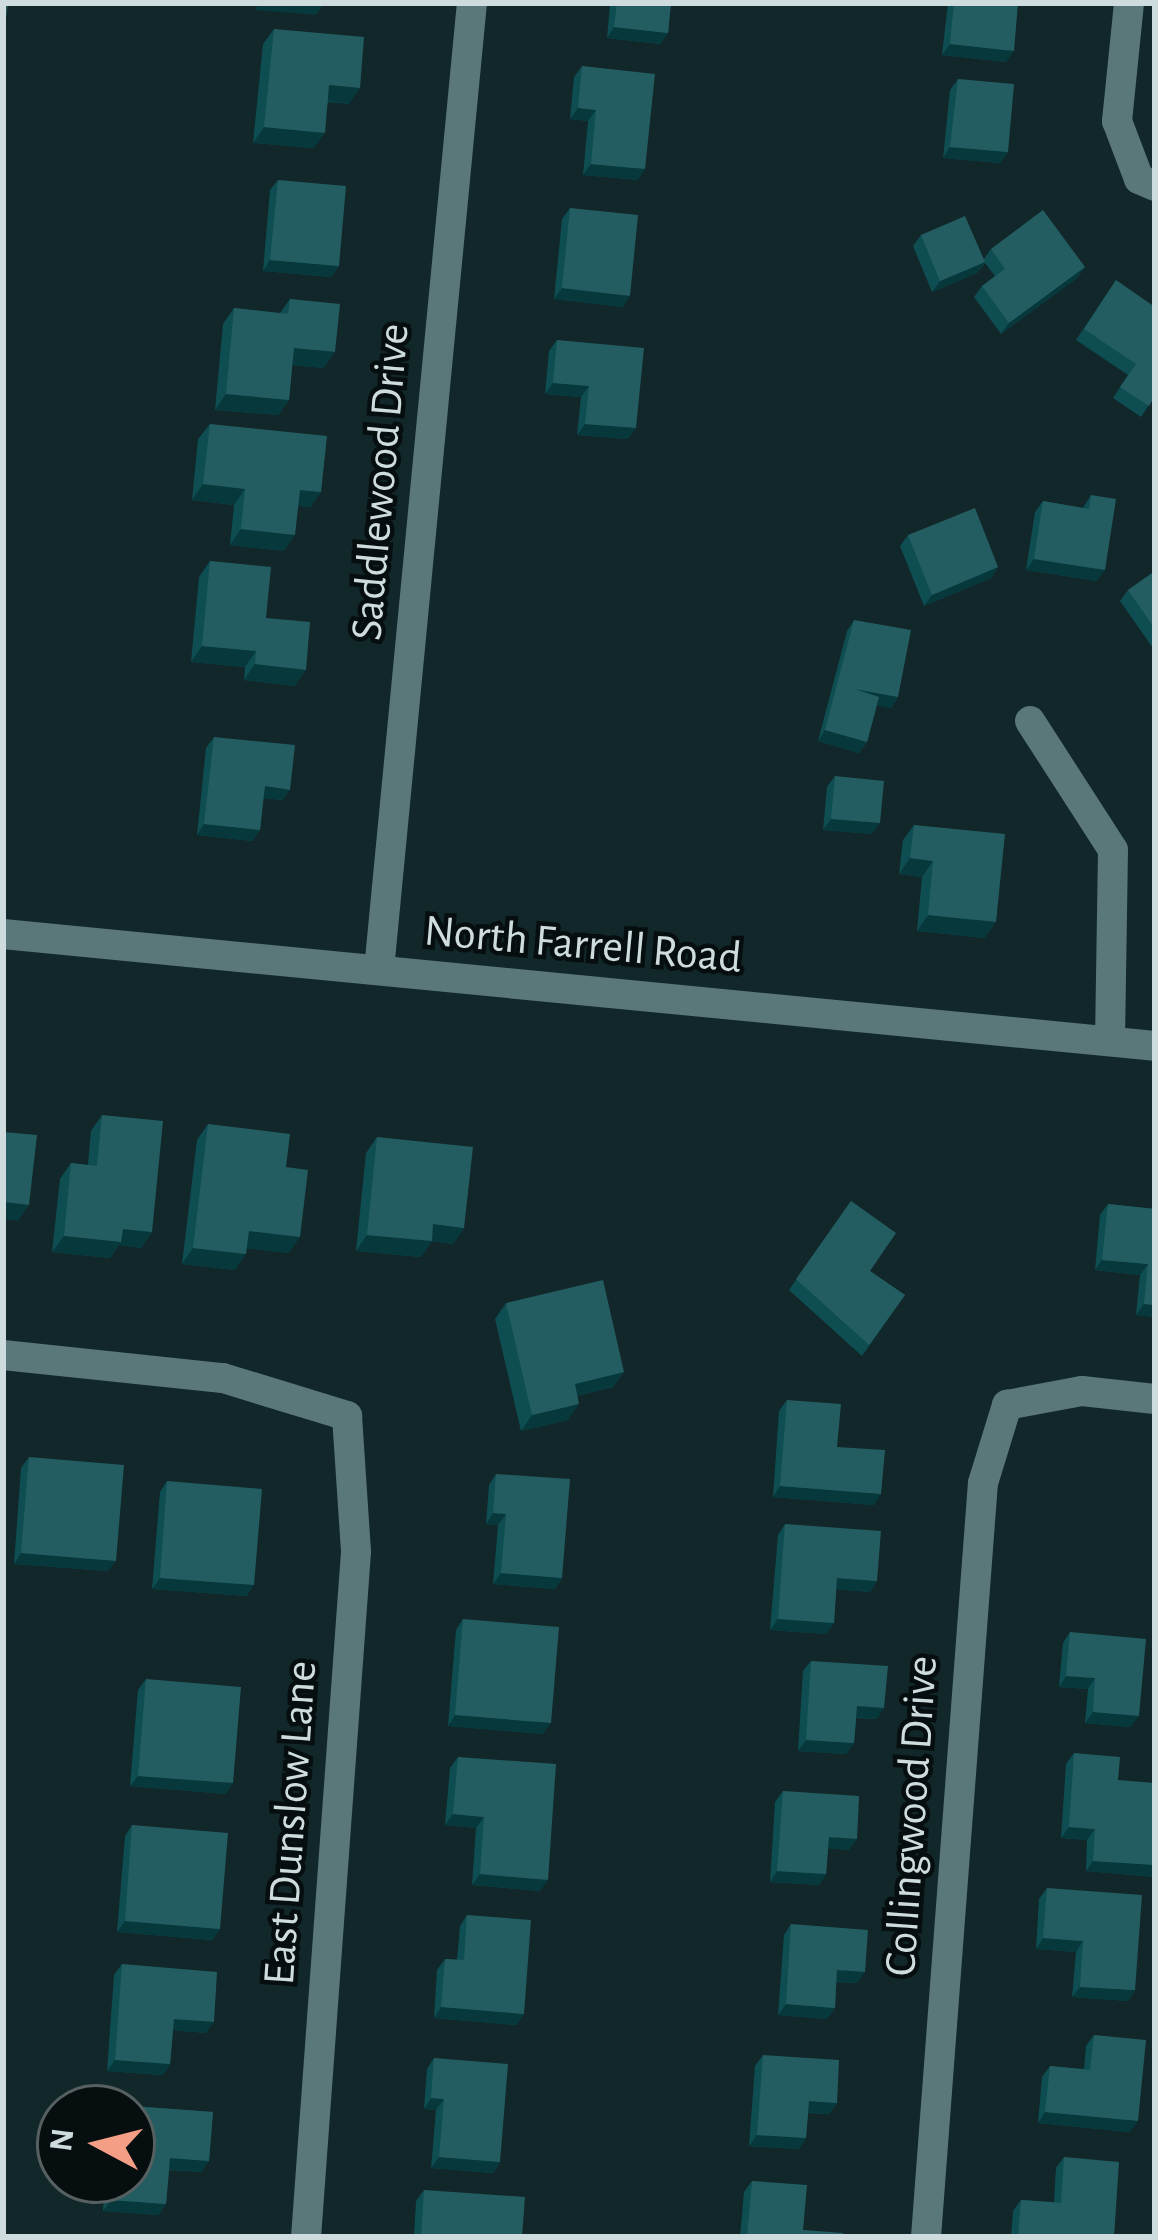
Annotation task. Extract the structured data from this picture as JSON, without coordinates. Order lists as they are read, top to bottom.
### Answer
{
  "streets": {
    "street": [
      "Saddlewood Drive",
      "North Farrell Road",
      "Collingwood Drive",
      "East Dunslow Lane"
    ]
  },
  "crossings": [
    ["Saddlewood Drive", "North Farrell Road"]
  ],
  "north": "left"
}
